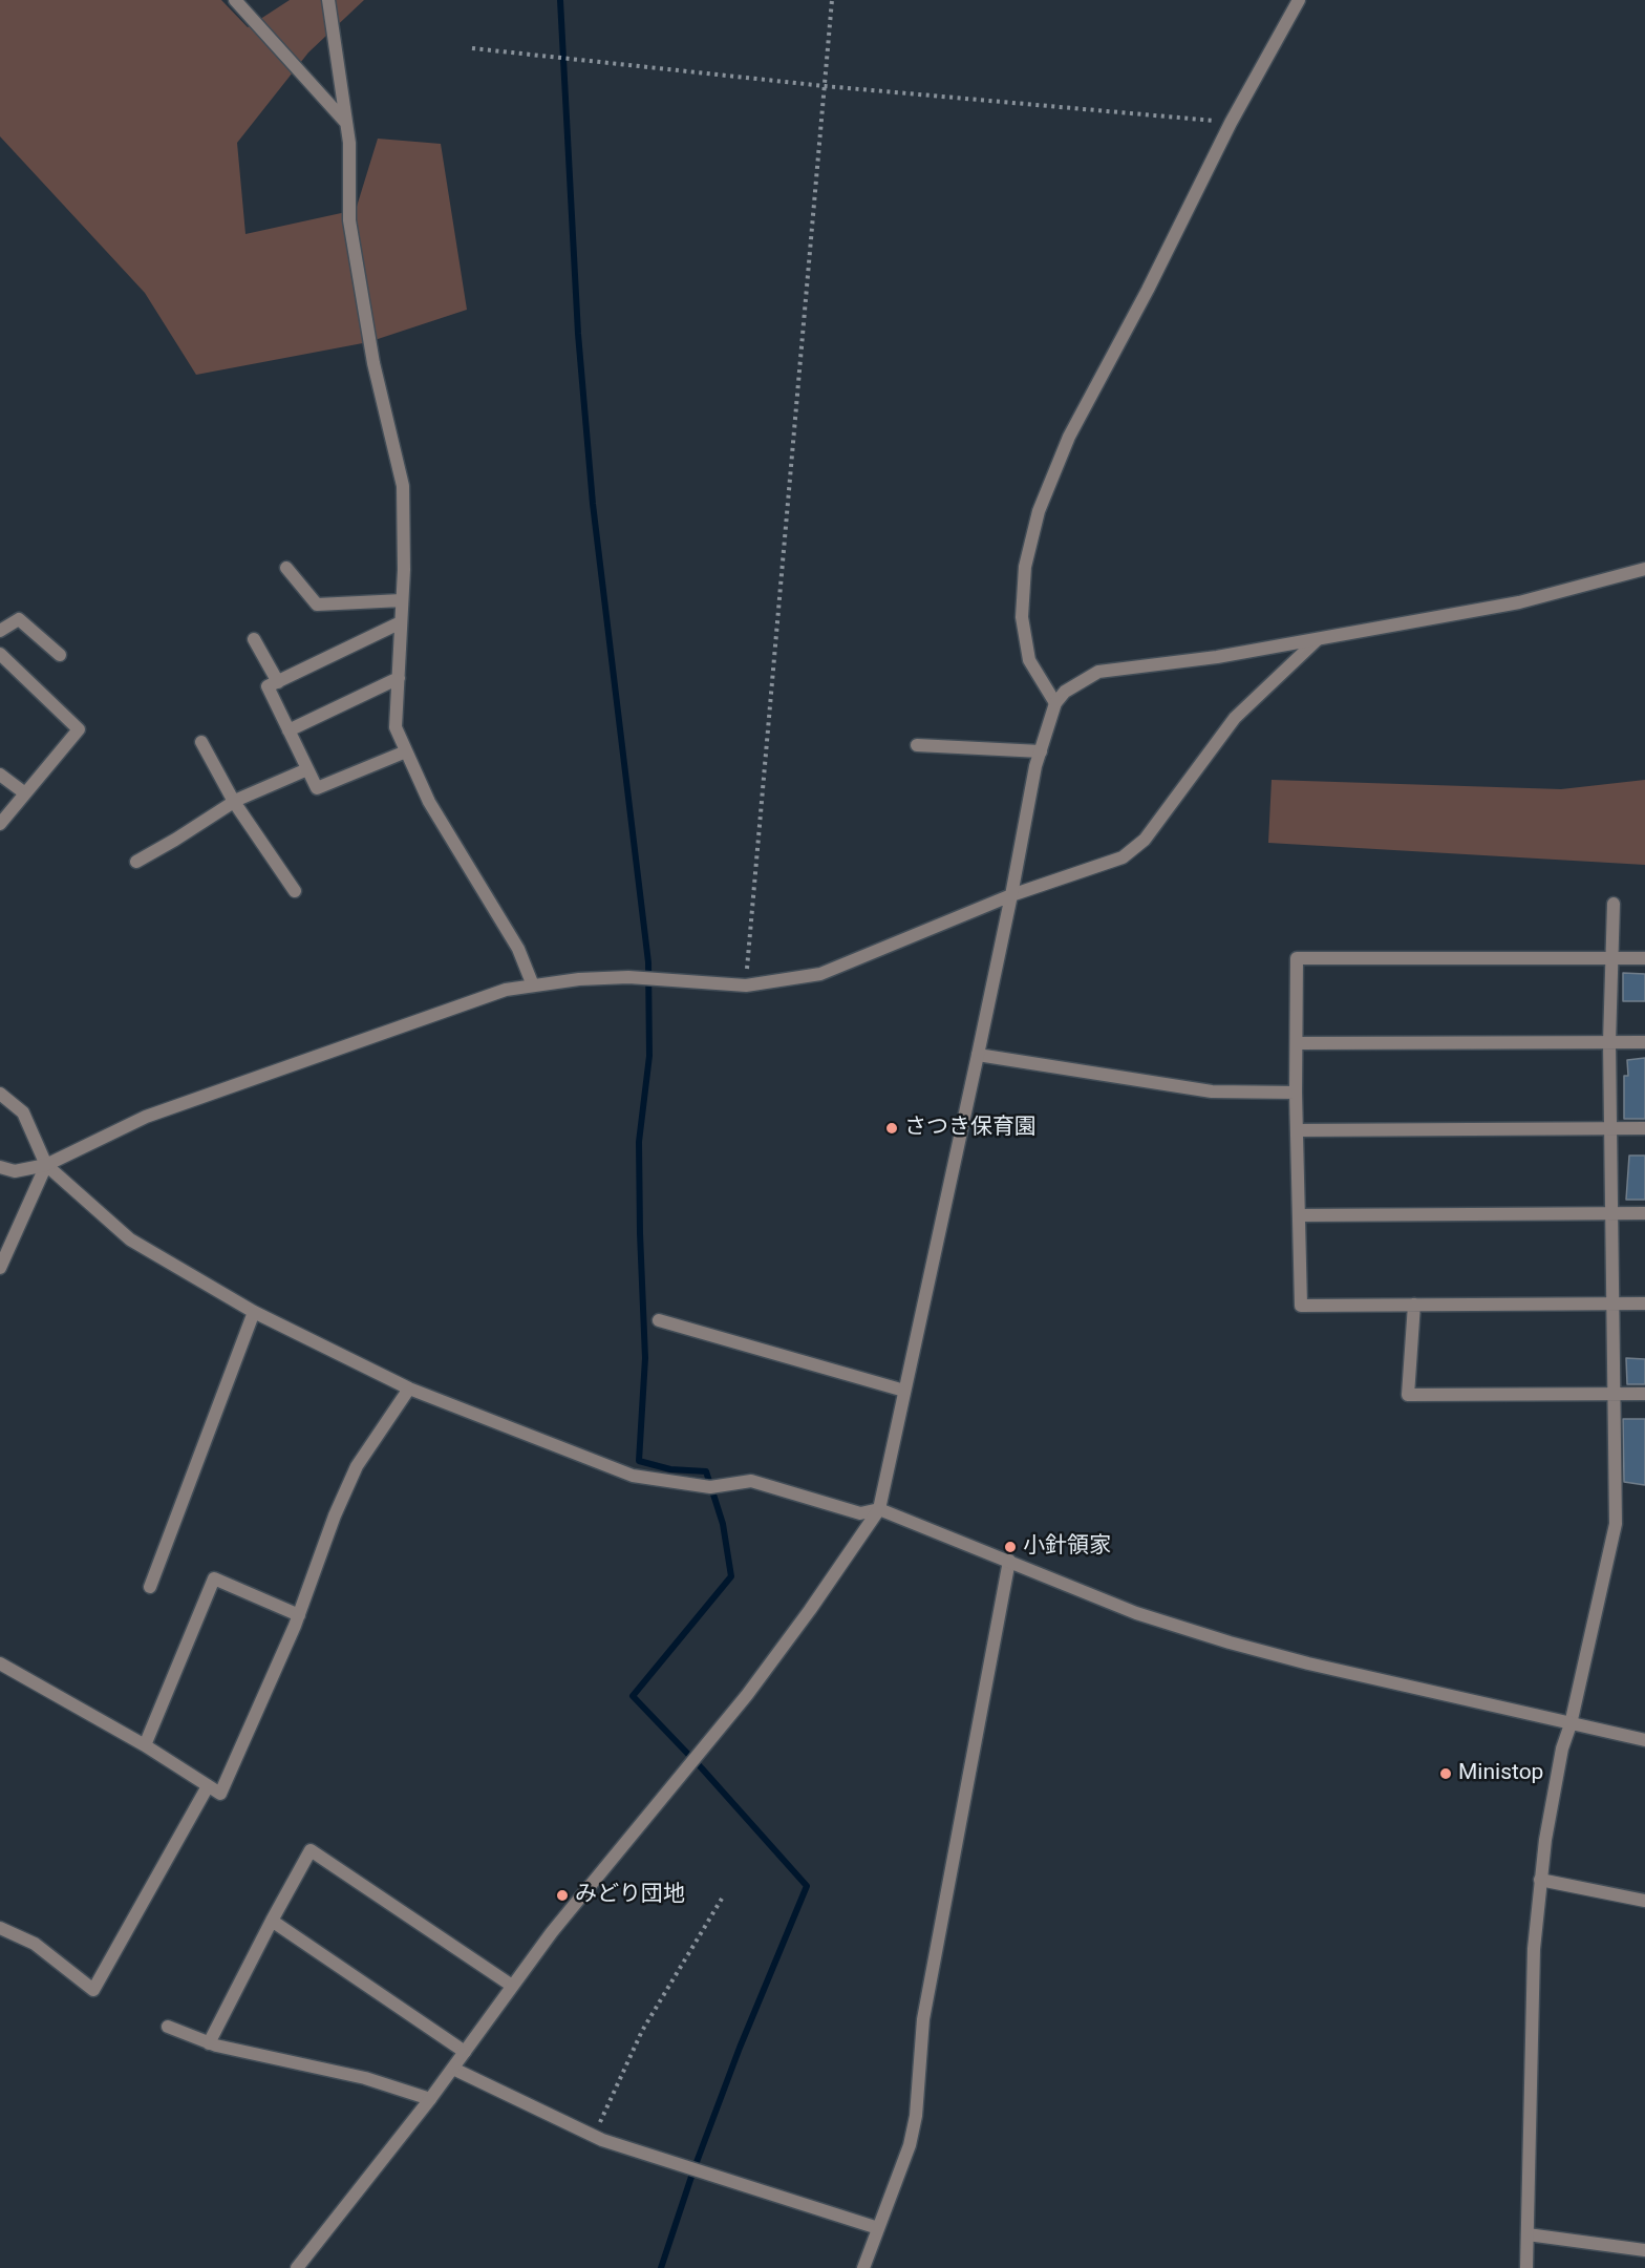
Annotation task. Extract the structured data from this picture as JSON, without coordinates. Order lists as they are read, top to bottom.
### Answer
{
  "places": [
    "さつき保育園",
    "小針領家",
    "Ministop",
    "みどり団地"
  ]
}
